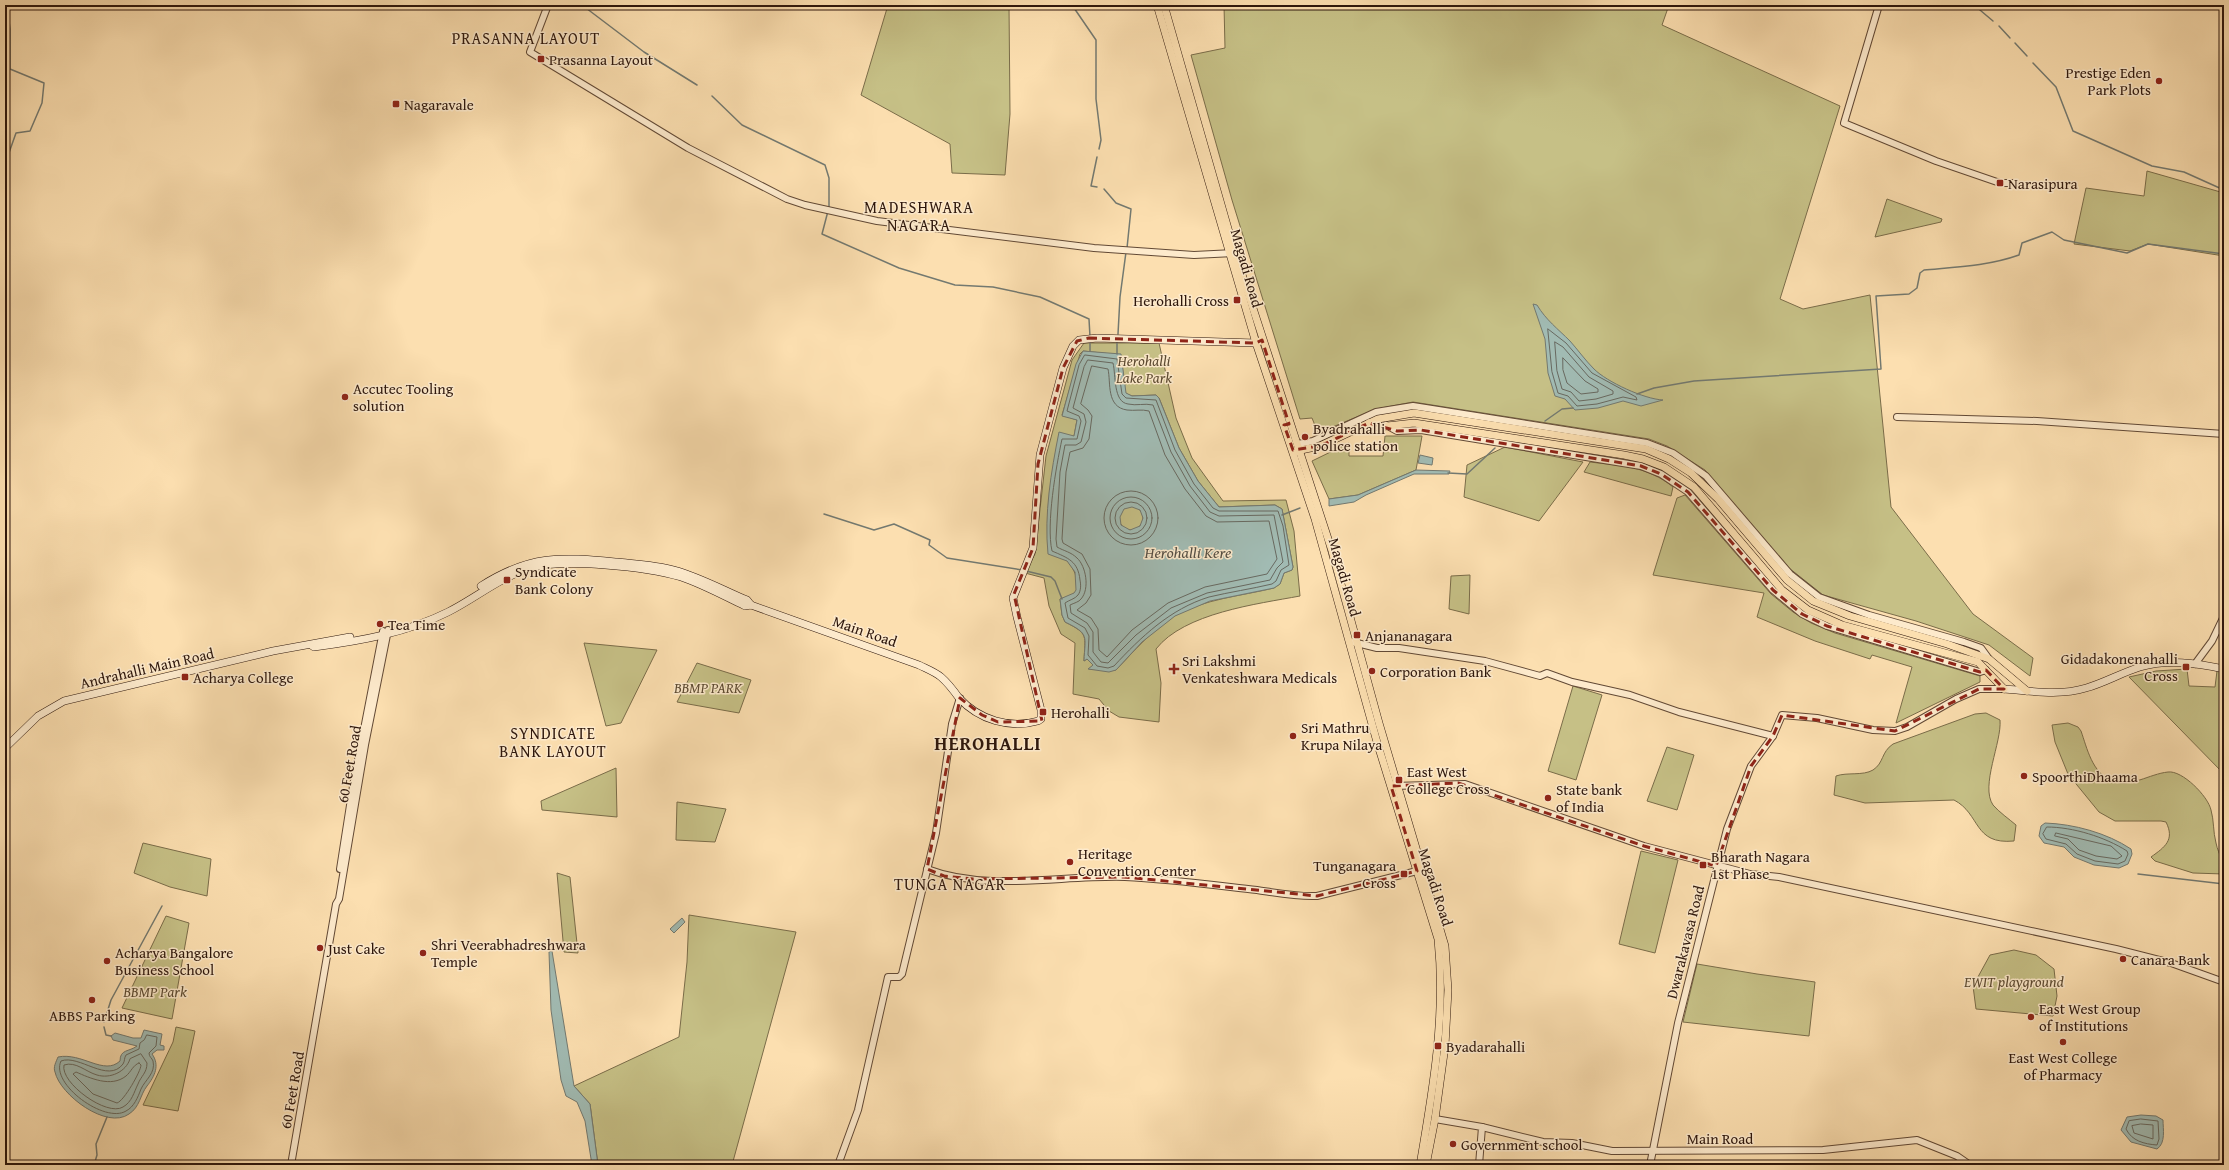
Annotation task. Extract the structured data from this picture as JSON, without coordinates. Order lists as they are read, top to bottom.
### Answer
{
  "streets": {
    "main road": ["Magadi Road", "Main Road", "Andrahalli Main Road"],
    "street": ["60 Feet Road", "Dwarakavasa Road"]
  },
  "crossings": [
    ["Magadi Road", "Main Road"],
    ["Main Road", "Andrahalli Main Road"],
    ["Main Road", "Dwarakavasa Road"],
    ["Andrahalli Main Road", "60 Feet Road"]
  ],
  "districts": [
    "PRASANNA LAYOUT",
    "MADESHWARA NAGARA",
    "SYNDICATE BANK LAYOUT",
    "HEROHALLI",
    "TUNGA NAGAR"
  ],
  "water": ["Herohalli Kere"],
  "parks": [
    "Herohalli Lake Park",
    "BBMP PARK",
    "EWIT playground",
    "BBMP Park"
  ],
  "places": {
    "transit": [
      "Prasanna Layout",
      "Nagaravale",
      "Narasipura",
      "Herohalli Cross",
      "Syndicate Bank Colony",
      "Anjananagara",
      "Gidadakonenahalli Cross",
      "Acharya College",
      "Herohalli",
      "East West College Cross",
      "Bharath Nagara 1st Phase",
      "Tunganagara Cross",
      "Byadarahalli"
    ],
    "other": [
      "Prestige Eden Park Plots",
      "Accutec Tooling solution",
      "Byadrahalli police station",
      "Tea Time",
      "Corporation Bank",
      "Sri Mathru Krupa Nilaya",
      "SpoorthiDhaama",
      "State bank of India",
      "Heritage Convention Center",
      "Just Cake",
      "Shri Veerabhadreshwara Temple",
      "Canara Bank",
      "Acharya Bangalore Business School",
      "ABBS Parking",
      "East West Group of Institutions",
      "East West College of Pharmacy",
      "Government school"
    ],
    "health": ["Sri Lakshmi Venkateshwara Medicals"]
  }
}
